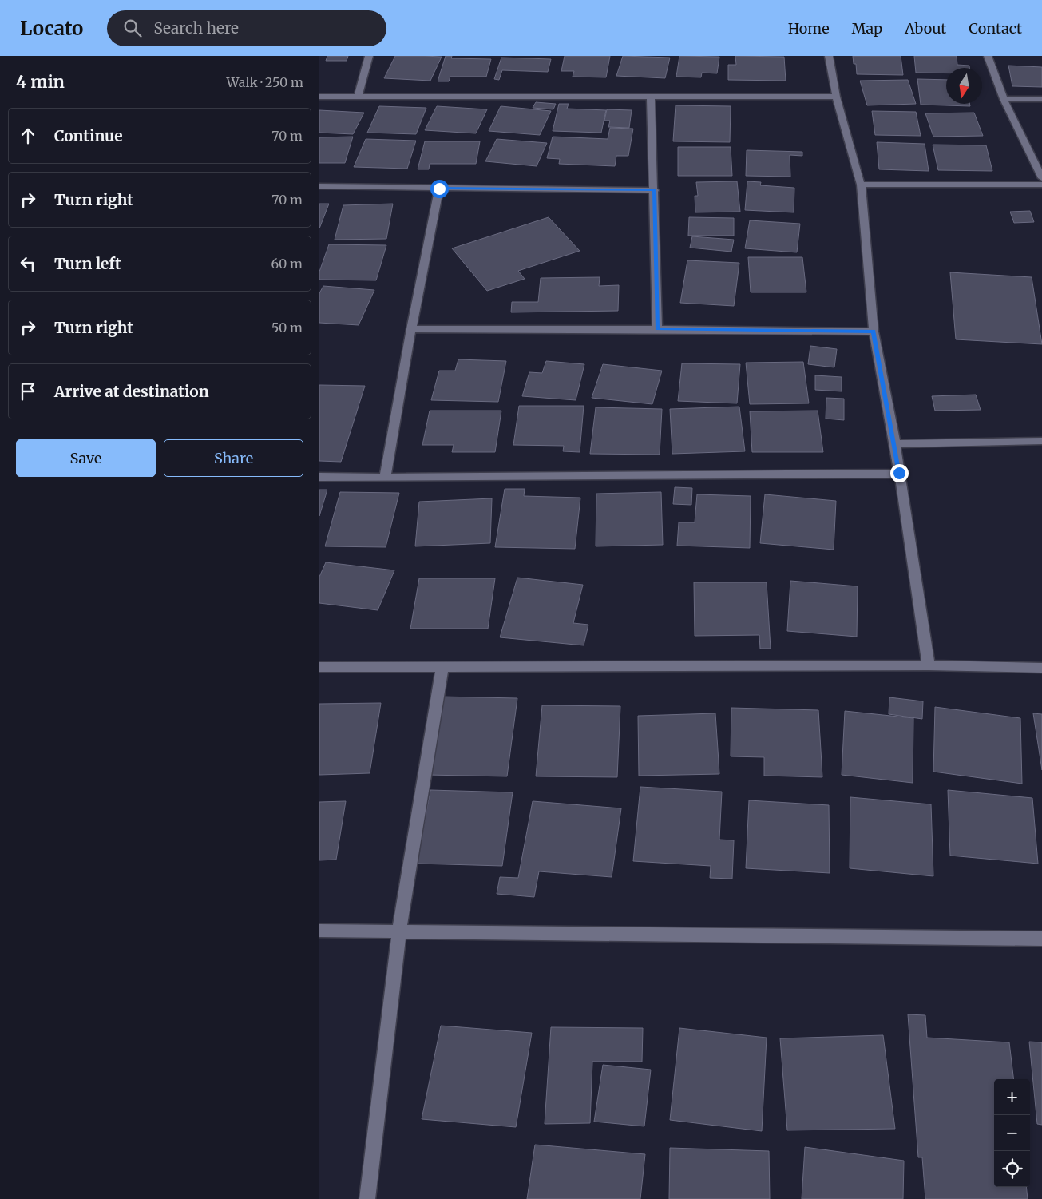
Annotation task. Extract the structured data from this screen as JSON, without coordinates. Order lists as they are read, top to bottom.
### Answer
{
  "north": "bottom",
  "page": {
    "header": "Locato",
    "search": "Search here",
    "nav": [
      "Home",
      "Map",
      "About",
      "Contact"
    ],
    "heading": ["4 min", "Walk · 250 m"],
    "list": [
      ["Continue", "70 m"],
      ["Turn right", "70 m"],
      ["Turn left", "60 m"],
      ["Turn right", "50 m"],
      "Arrive at destination"
    ],
    "buttons": ["Save", "Share"],
    "map_buttons": ["+", "−"]
  }
}
